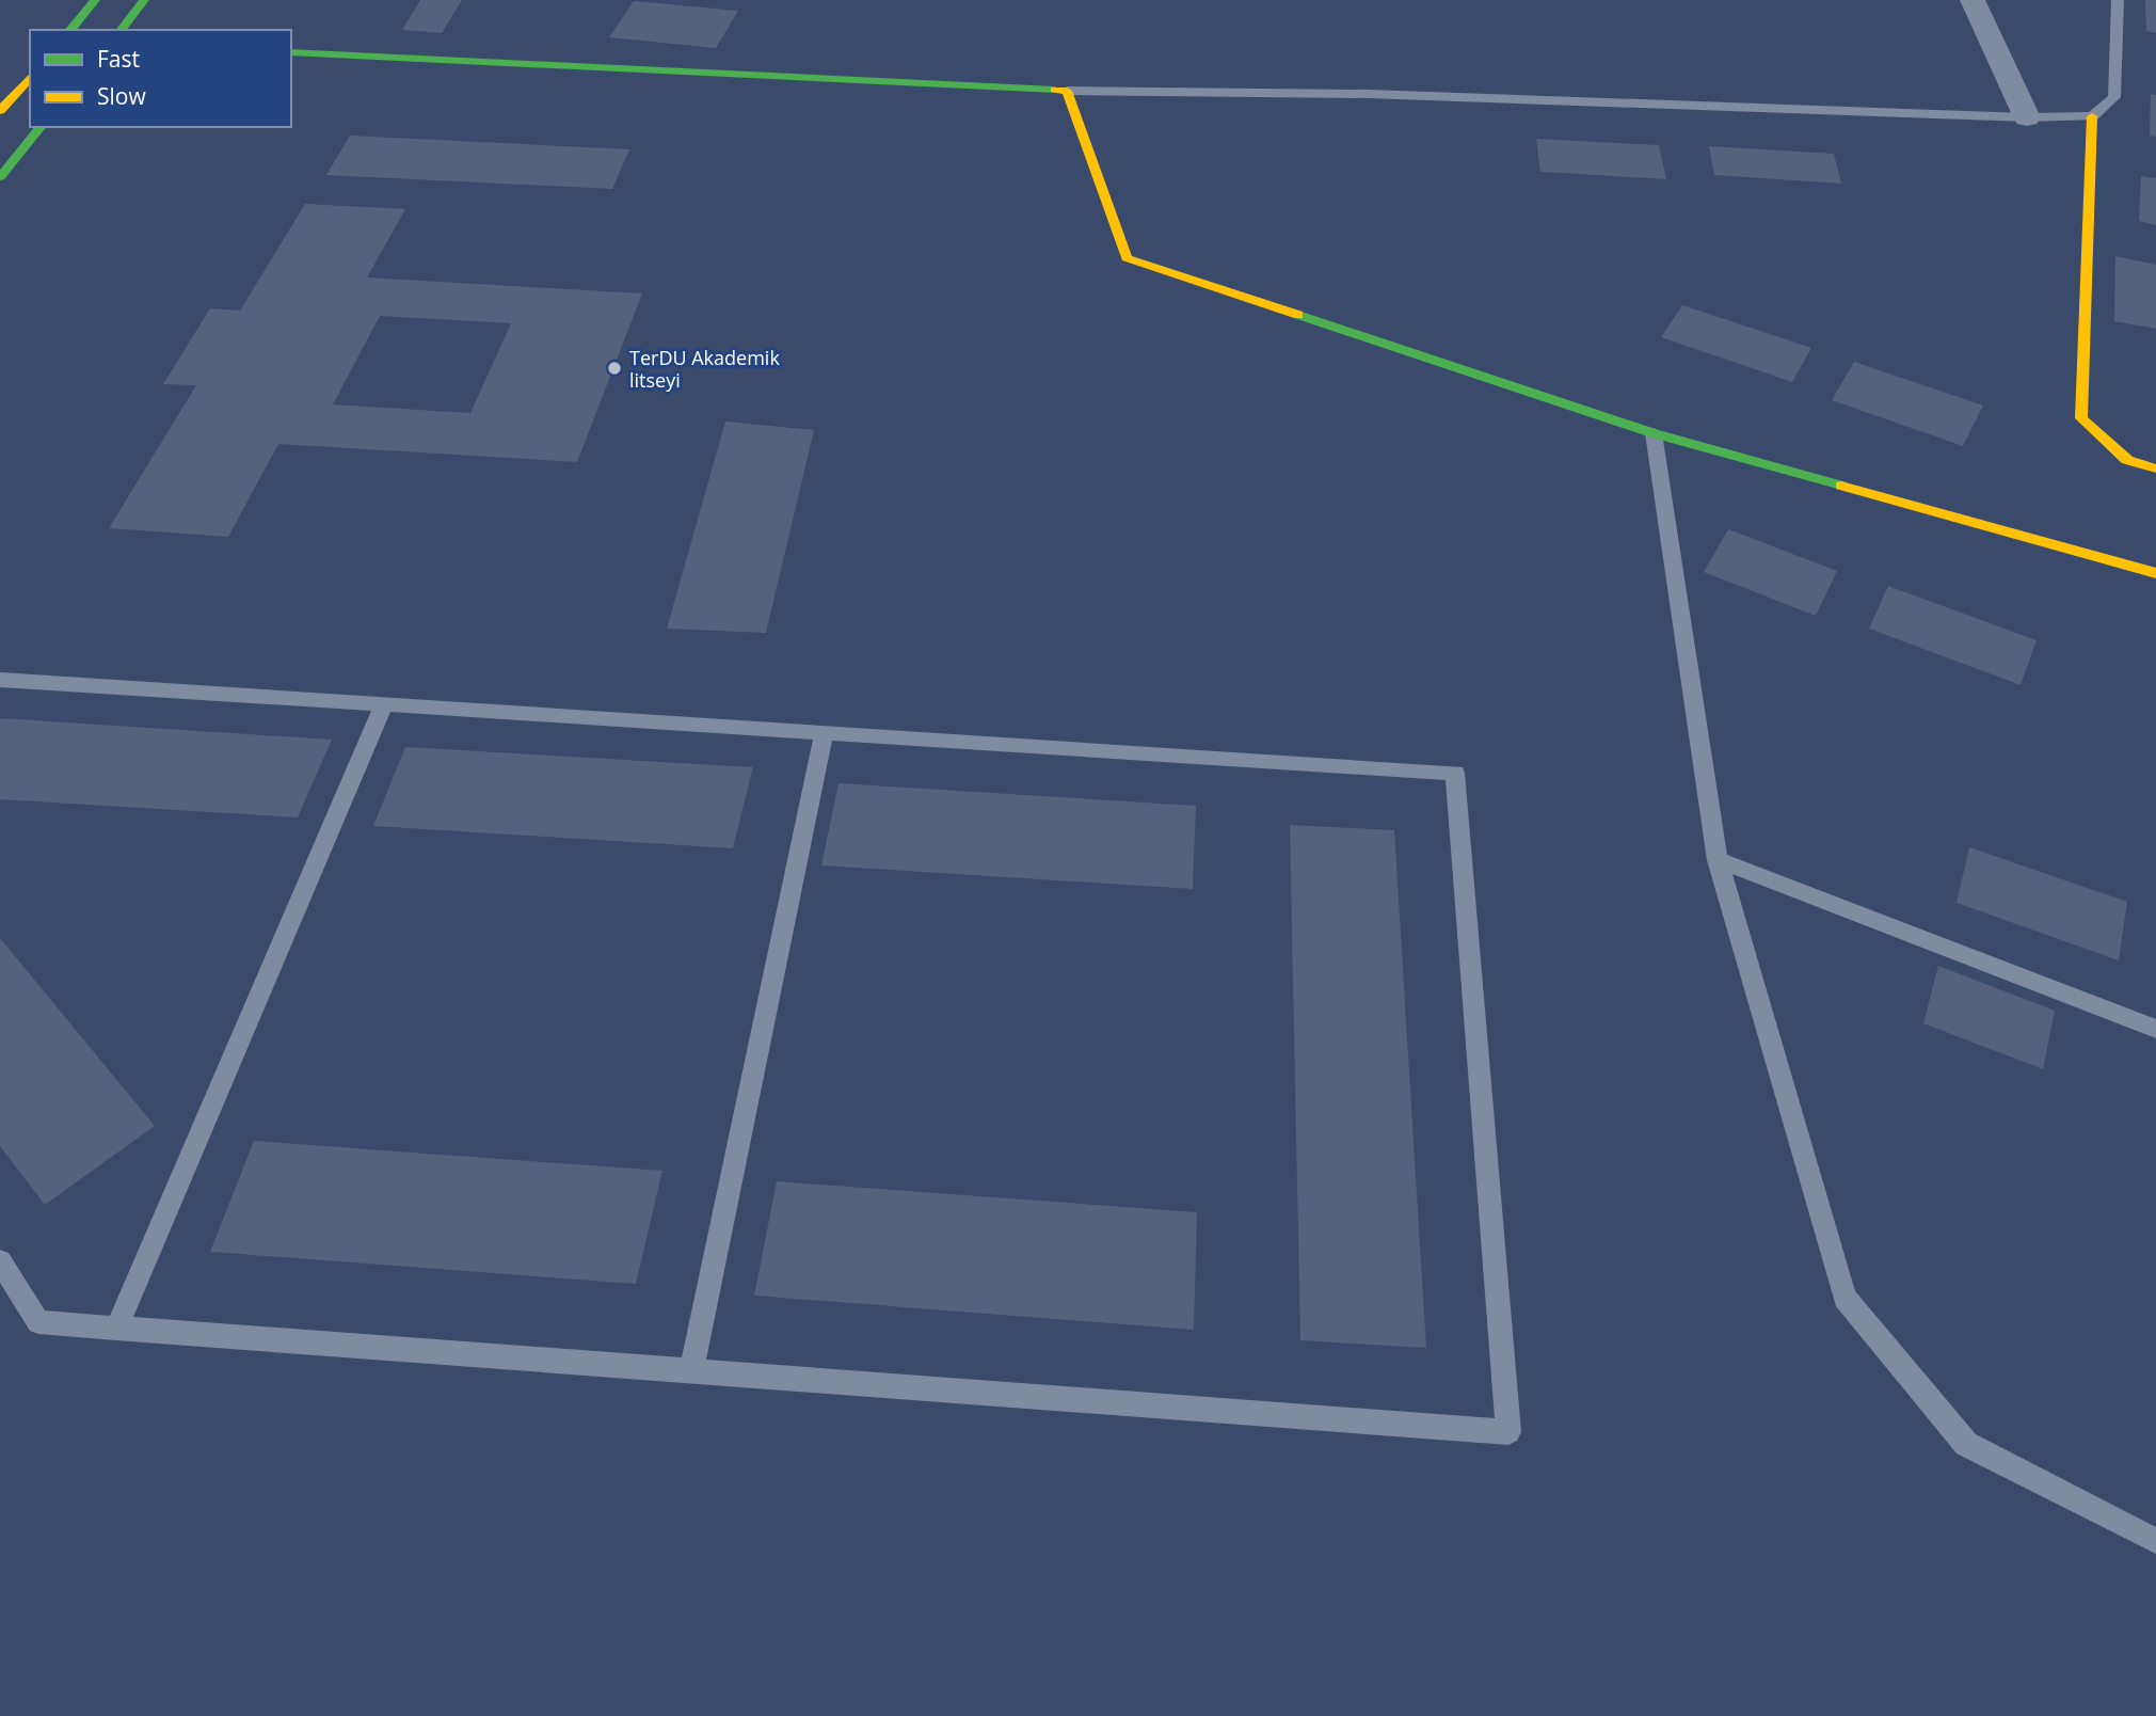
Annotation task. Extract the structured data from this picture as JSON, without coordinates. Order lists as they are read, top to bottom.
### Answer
{
  "places": ["TerDU Akademik litseyi"],
  "legend": ["Fast", "Slow"]
}
